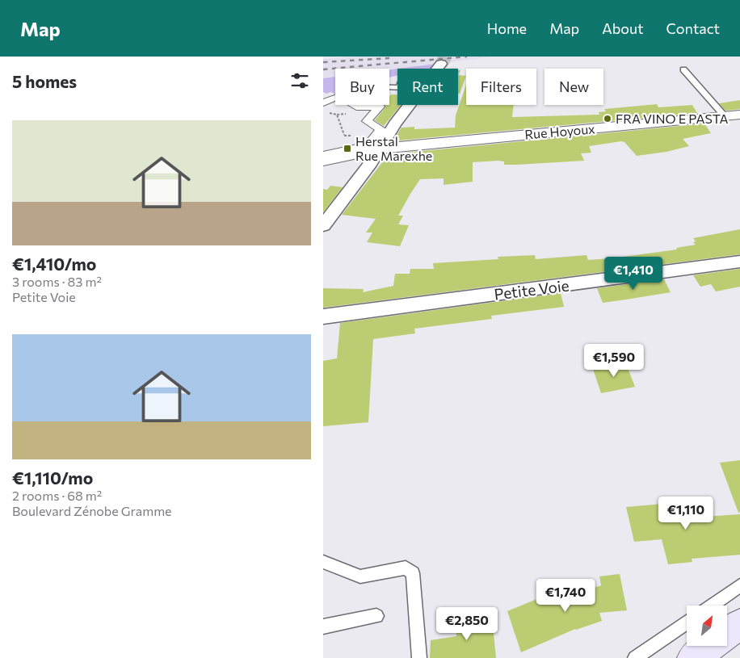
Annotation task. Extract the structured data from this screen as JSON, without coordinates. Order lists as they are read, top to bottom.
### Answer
{
  "streets": {
    "street": ["Rue Hoyoux", "Petite Voie"]
  },
  "places": {
    "other": ["FRA VINO E PASTA"],
    "transit": ["Herstal Rue Marexhe"]
  },
  "north": "top right",
  "page": {
    "header": "Map",
    "nav": [
      "Home",
      "Map",
      "About",
      "Contact"
    ],
    "heading": "5 homes",
    "chip": [
      "Buy",
      "Rent",
      "Filters",
      "New"
    ],
    "list": [
      {
        "name": "€1,410/mo",
        "note": "3 rooms · 83 m² · Petite Voie"
      },
      {
        "name": "€1,110/mo",
        "note": "2 rooms · 68 m² · Boulevard Zénobe Gramme"
      }
    ],
    "price": [
      "€1,410",
      "€1,590",
      "€1,110",
      "€1,740",
      "€2,850"
    ]
  }
}
